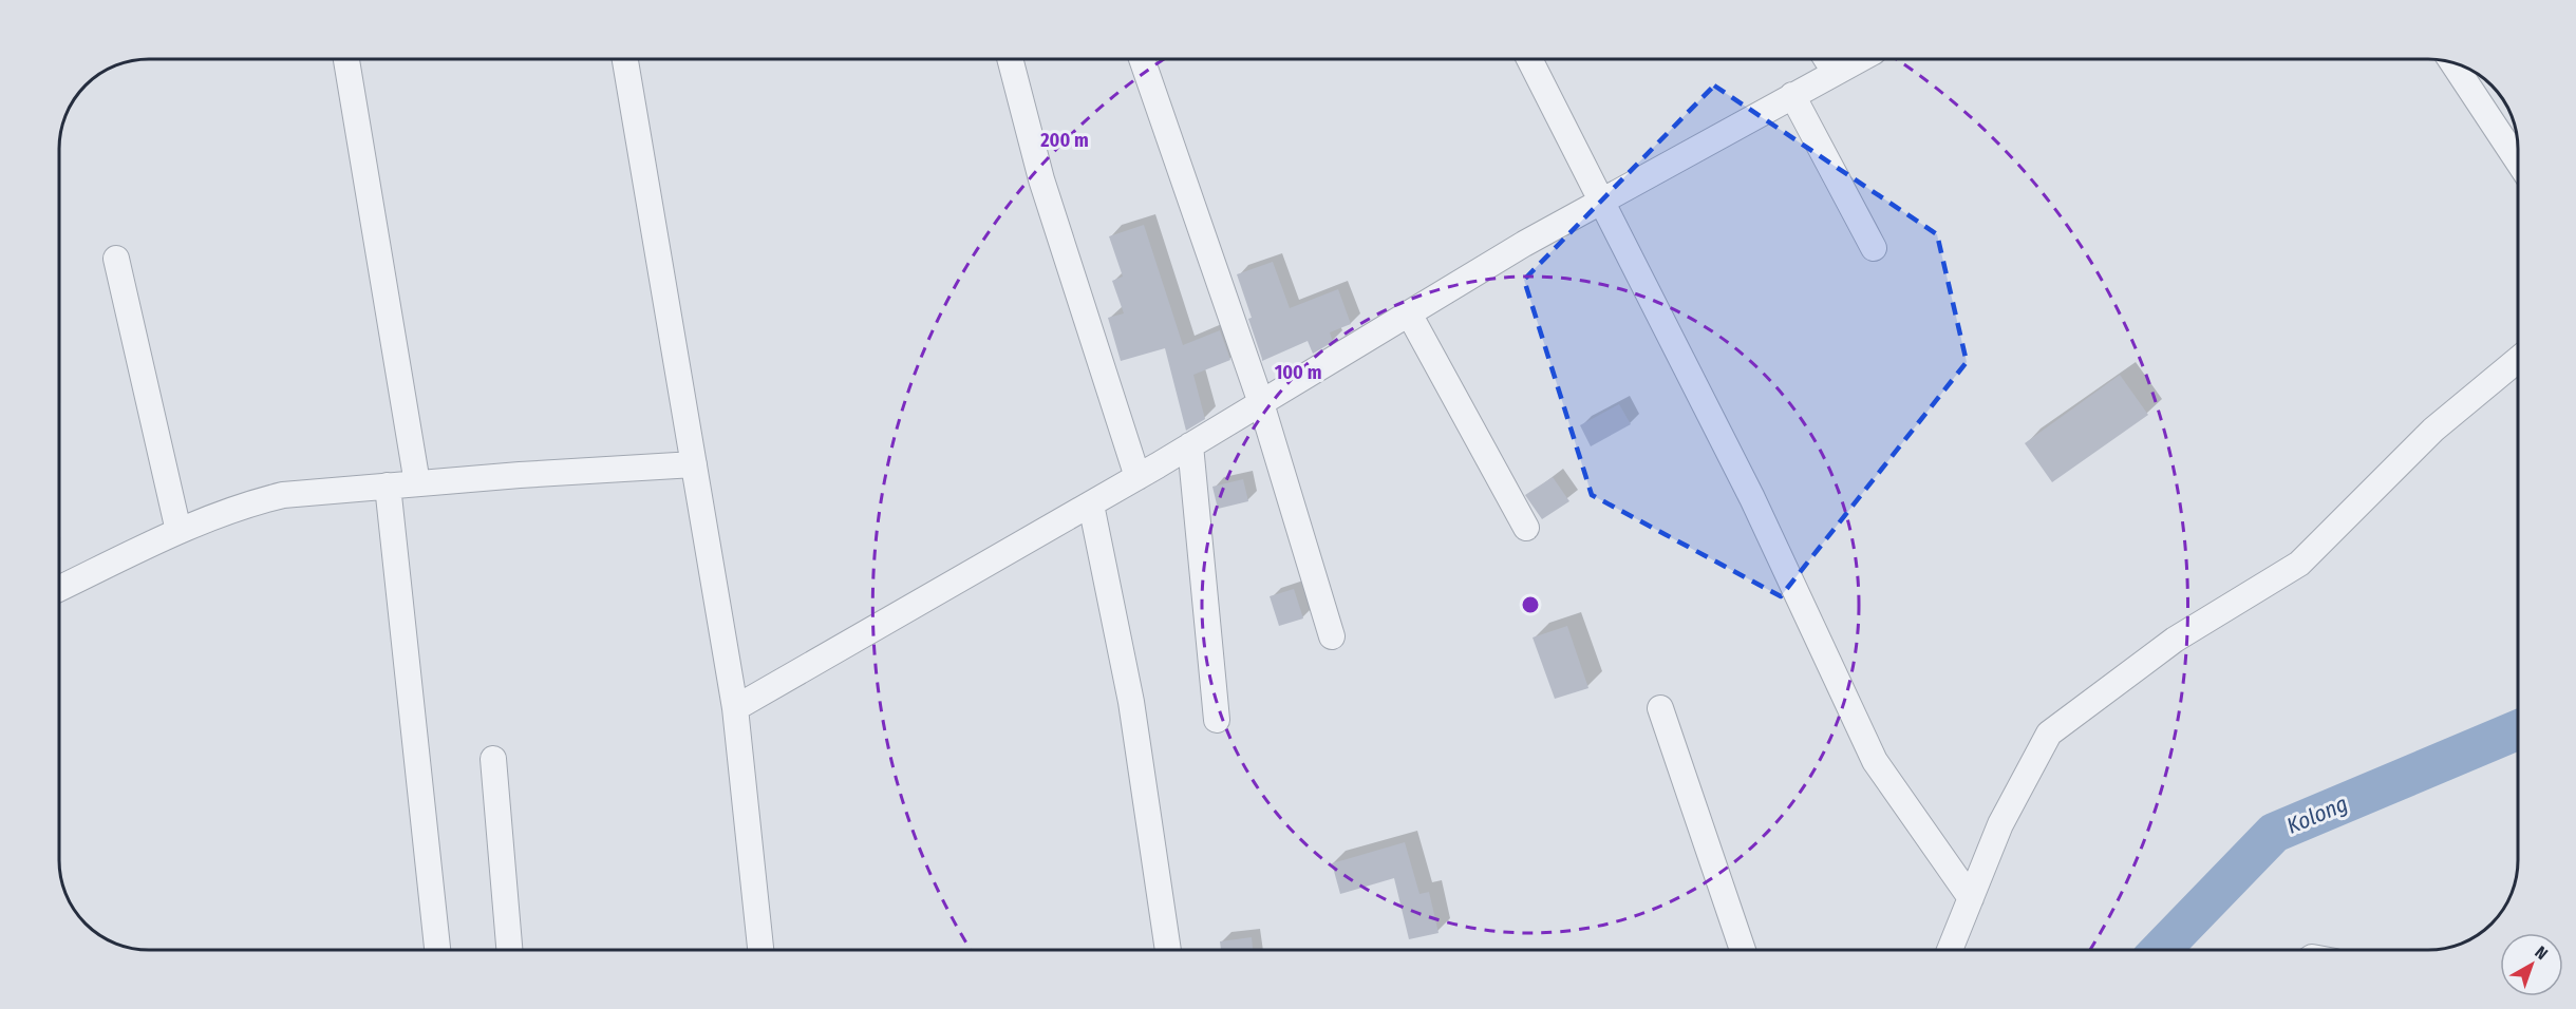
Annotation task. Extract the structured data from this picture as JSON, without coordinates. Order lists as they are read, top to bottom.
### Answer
{
  "water": ["Kolong"],
  "north": "top right",
  "rings": ["200 m", "100 m"]
}
